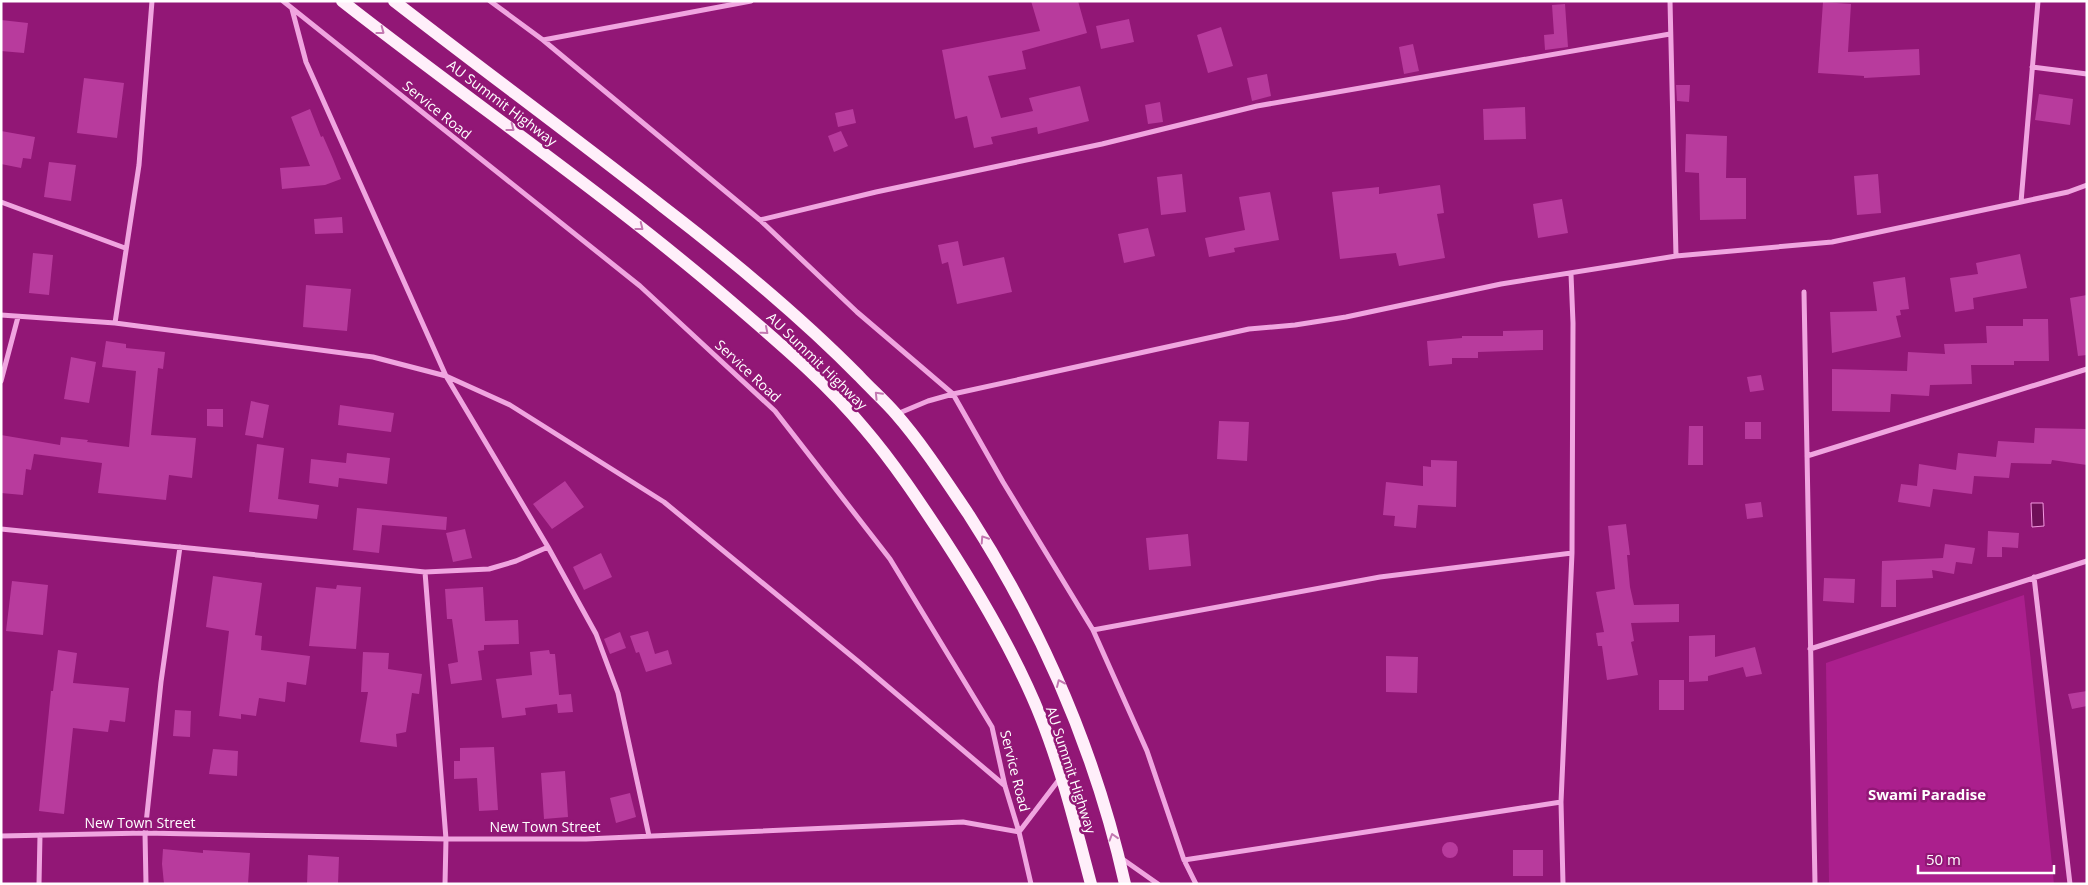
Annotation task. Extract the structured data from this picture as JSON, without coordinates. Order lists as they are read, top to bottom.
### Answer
{
  "streets": {
    "main road": ["AU Summit Highway"],
    "street": ["Service Road", "New Town Street"]
  },
  "crossings": [
    ["Service Road", "New Town Street"]
  ],
  "districts": ["Swami Paradise"],
  "scale_bar": "50 m"
}
